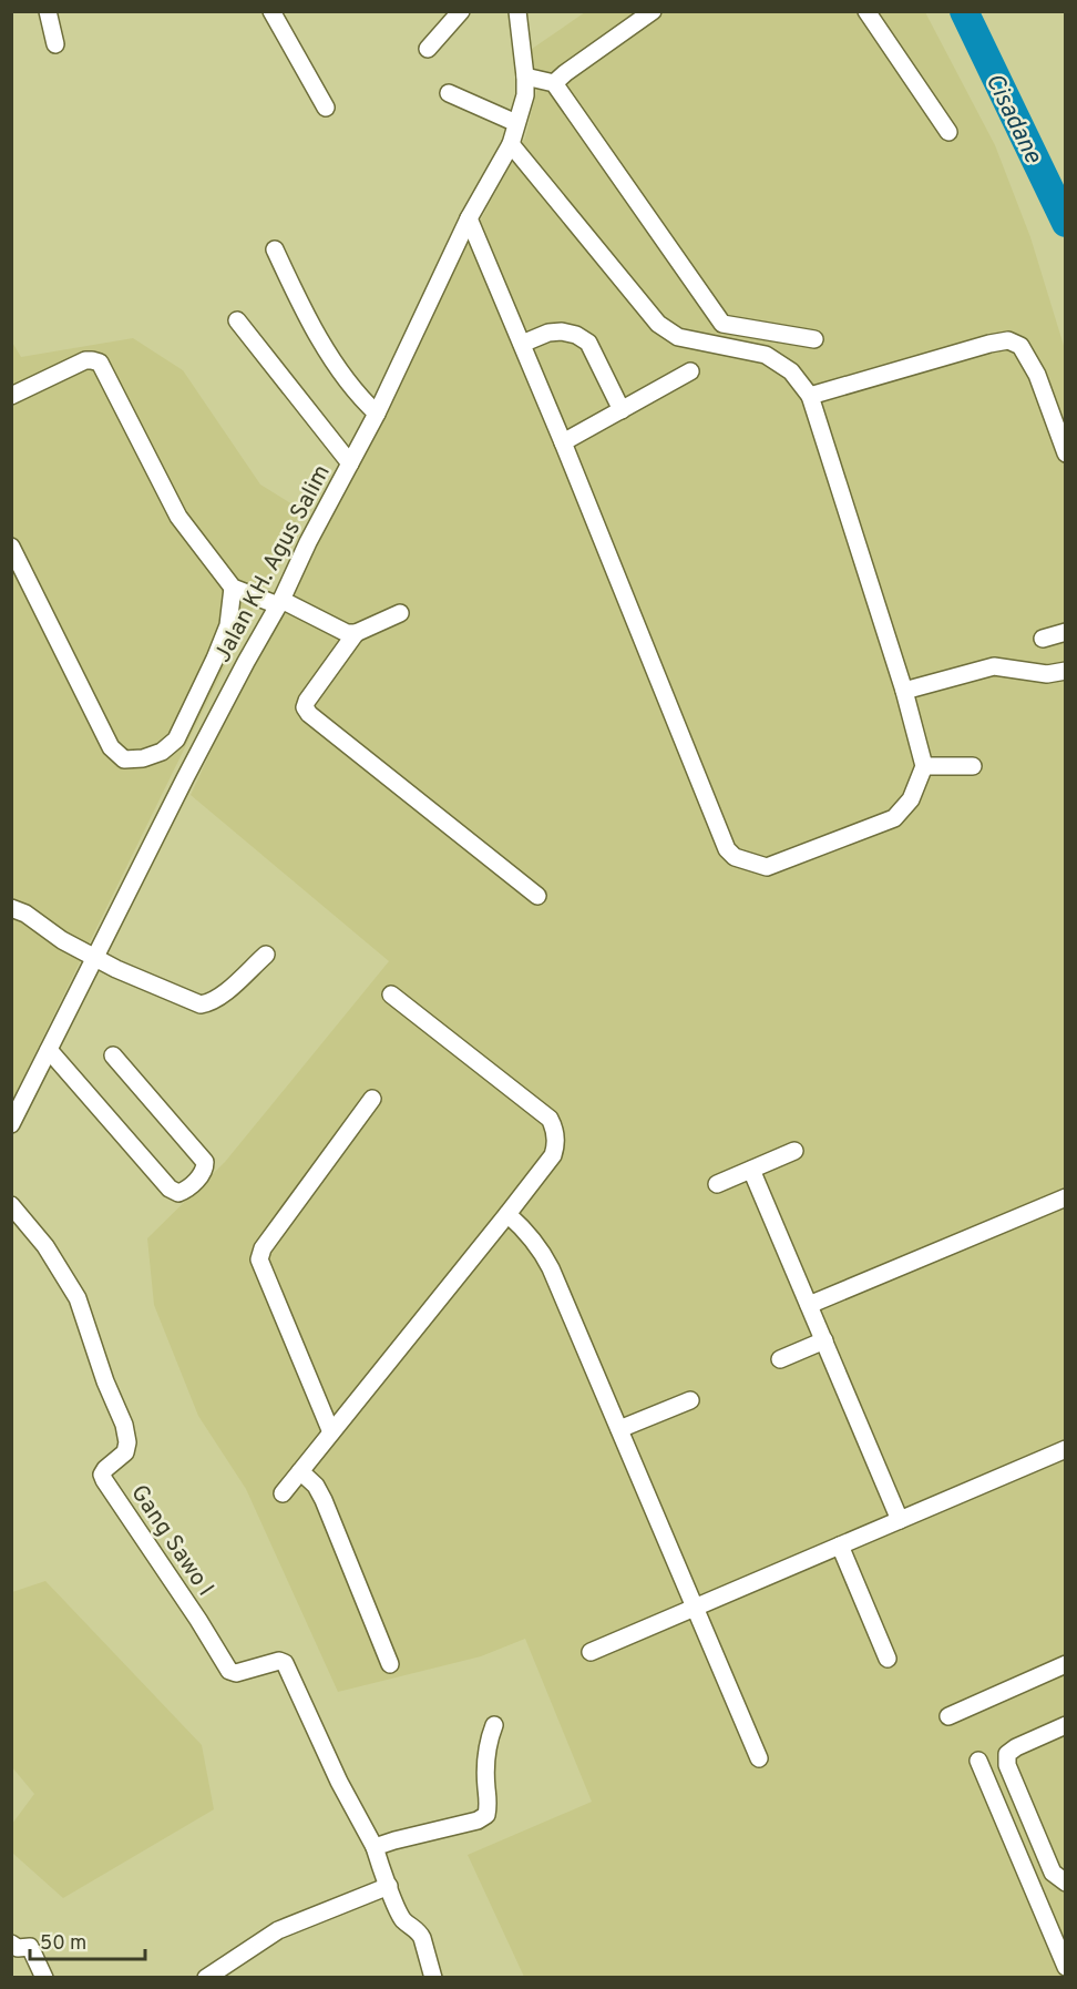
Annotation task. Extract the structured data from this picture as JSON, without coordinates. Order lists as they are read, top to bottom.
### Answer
{
  "streets": {
    "street": ["Jalan KH. Agus Salim", "Gang Sawo I"]
  },
  "water": ["Cisadane"],
  "scale_bar": "50 m"
}
